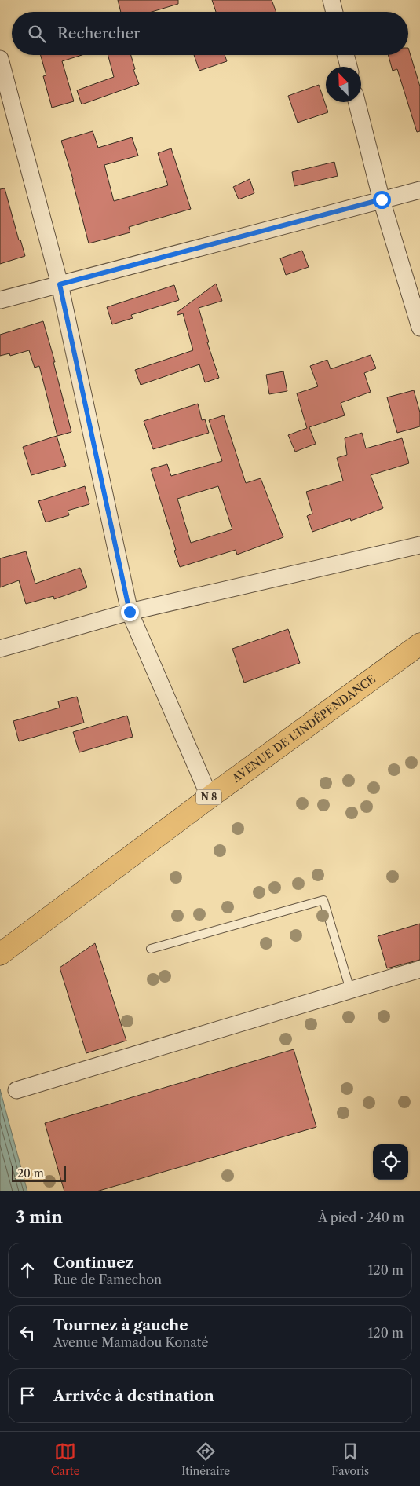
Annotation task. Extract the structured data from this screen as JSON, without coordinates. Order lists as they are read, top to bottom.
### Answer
{
  "streets": {
    "highway": ["AVENUE DE L'INDÉPENDANCE", "N 8"]
  },
  "scale_bar": "20 m",
  "north": "top left",
  "page": {
    "search": "Rechercher",
    "scale": "20 m",
    "heading": ["3 min", "À pied · 240 m"],
    "list": [
      ["Continuez", "Rue de Famechon", "120 m"],
      ["Tournez à gauche", "Avenue Mamadou Konaté", "120 m"],
      "Arrivée à destination"
    ],
    "nav": ["Carte", "Itinéraire", "Favoris"]
  }
}
